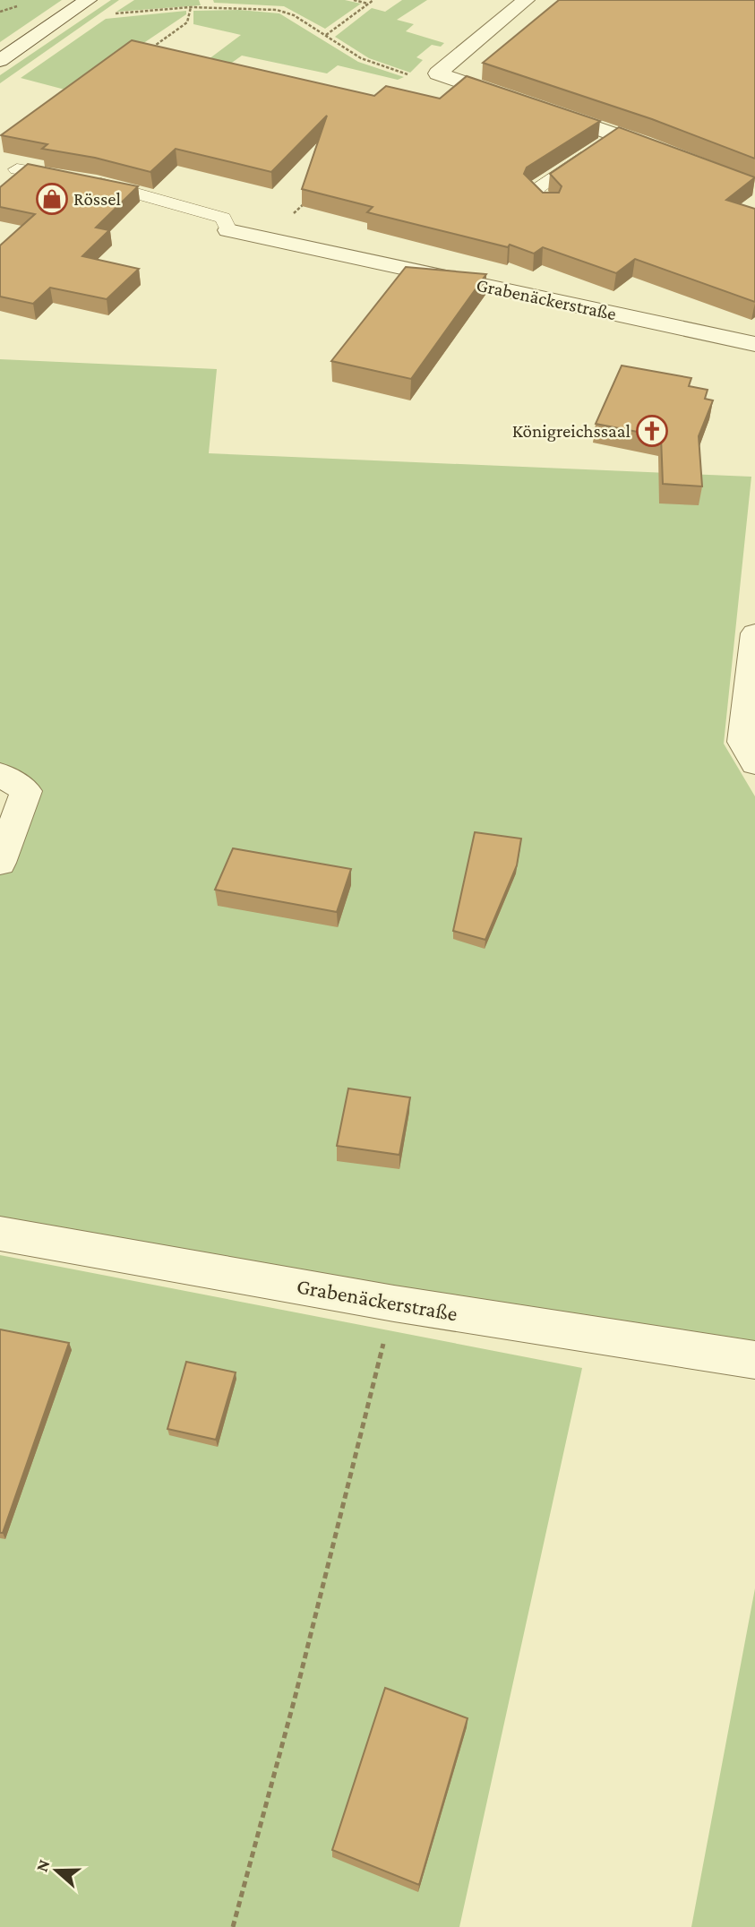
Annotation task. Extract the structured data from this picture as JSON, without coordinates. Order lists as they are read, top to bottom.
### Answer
{
  "streets": {
    "street": ["Grabenäckerstraße"]
  },
  "places": {
    "shop": ["Rössel"],
    "church": ["Königreichssaal"]
  },
  "north": "left"
}
